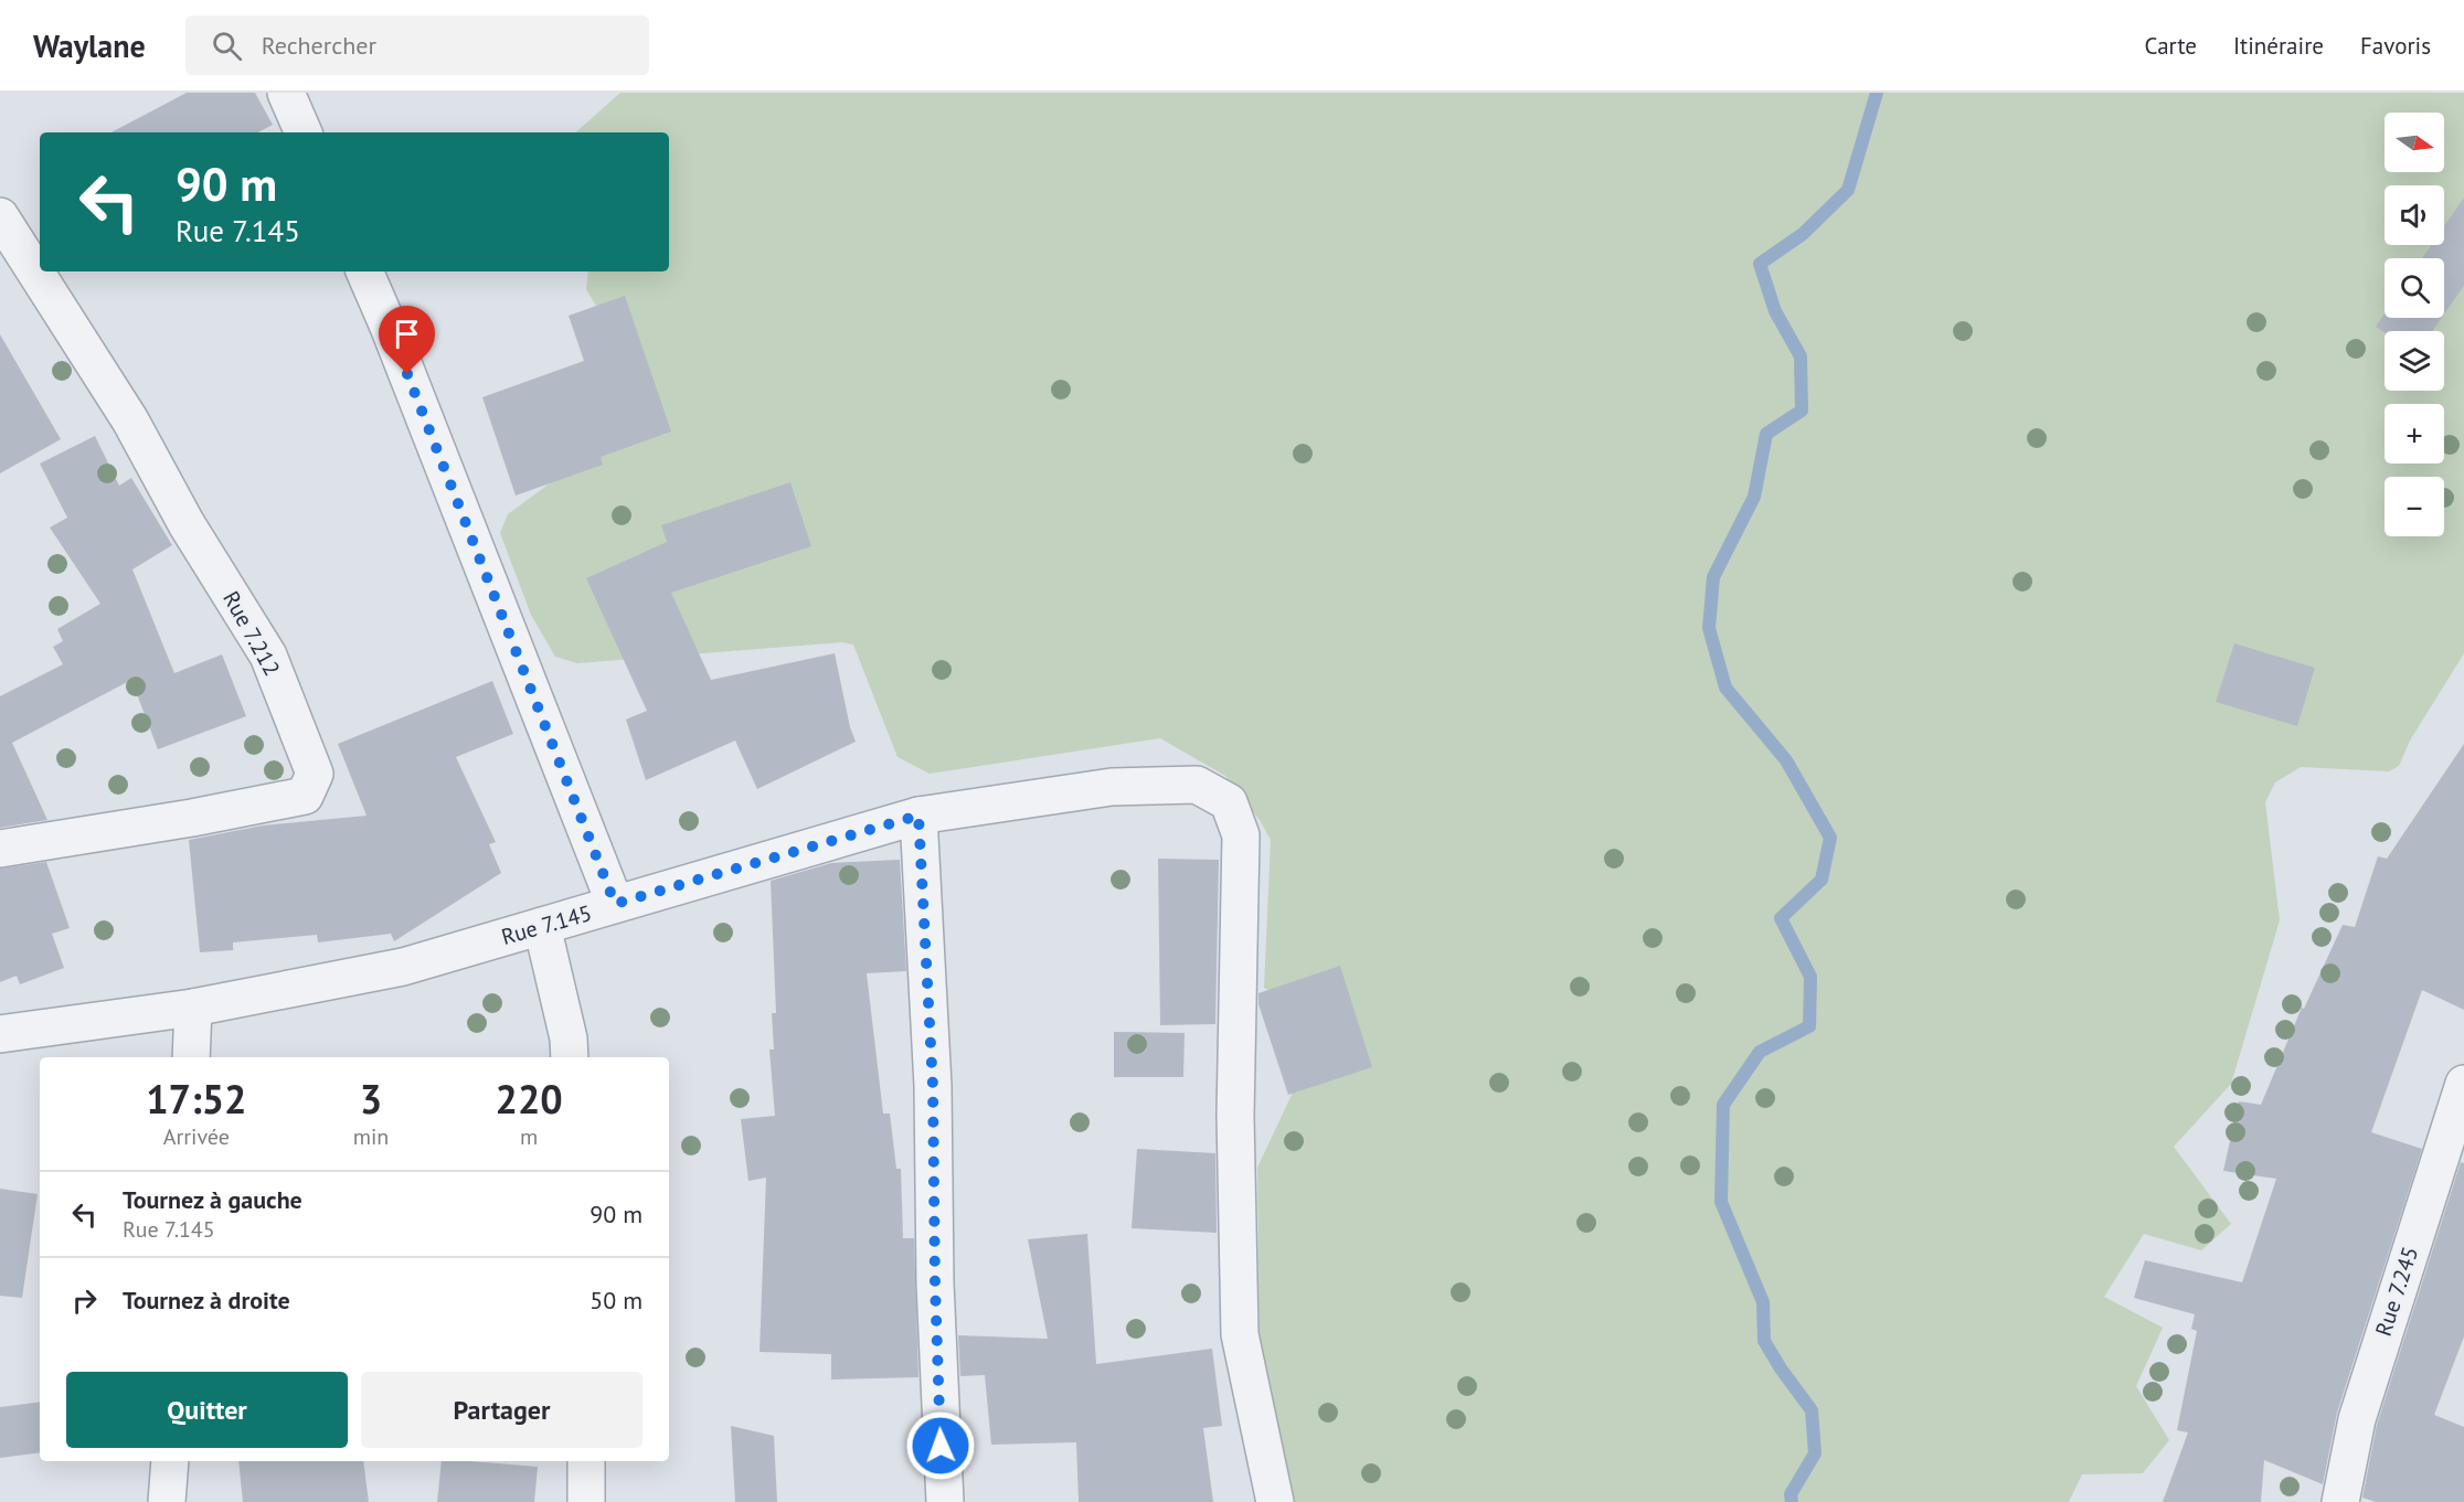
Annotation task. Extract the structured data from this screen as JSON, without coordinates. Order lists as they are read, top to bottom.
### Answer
{
  "streets": {
    "street": ["Rue 7.212", "Rue 7.145", "Rue 7.245"]
  },
  "north": "right",
  "page": {
    "header": "Waylane",
    "search": "Rechercher",
    "nav": ["Carte", "Itinéraire", "Favoris"],
    "map_buttons": ["+", "−"],
    "turn": ["90 m", "Rue 7.145"],
    "eta": [
      "17:52",
      "Arrivée",
      "3",
      "min",
      "220",
      "m"
    ],
    "list": [
      {
        "name": "Tournez à gauche",
        "note": "Rue 7.145",
        "value": "90 m"
      },
      {
        "name": "Tournez à droite",
        "value": "50 m"
      }
    ],
    "buttons": ["Quitter", "Partager"]
  }
}
